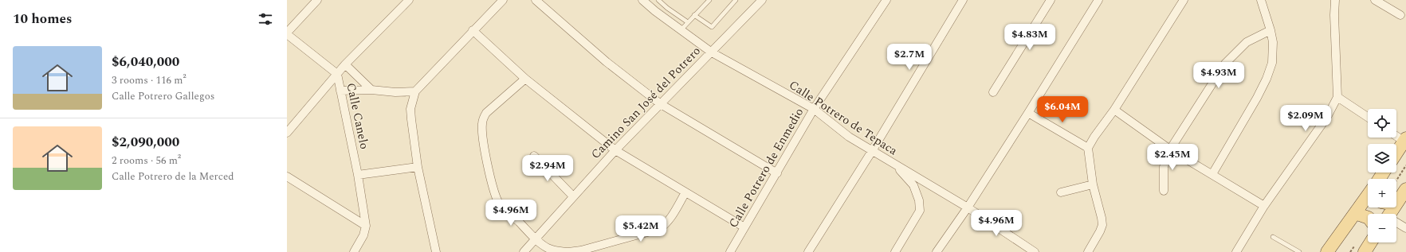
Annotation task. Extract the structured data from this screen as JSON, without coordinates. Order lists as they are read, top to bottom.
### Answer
{
  "streets": {
    "street": [
      "Camino San José del Potrero",
      "Calle Canelo",
      "Calle Potrero de Tepaca",
      "Calle Potrero de Enmedio"
    ]
  },
  "crossings": [
    ["Camino San José del Potrero", "Calle Potrero de Tepaca"],
    ["Calle Potrero de Tepaca", "Calle Potrero de Enmedio"]
  ],
  "page": {
    "heading": "10 homes",
    "price": [
      "$4.83M",
      "$2.7M",
      "$4.93M",
      "$6.04M",
      "$2.09M",
      "$2.45M",
      "$2.94M",
      "$4.96M",
      "$4.96M",
      "$5.42M"
    ],
    "list": [
      {
        "name": "$6,040,000",
        "note": "3 rooms · 116 m² · Calle Potrero Gallegos"
      },
      {
        "name": "$2,090,000",
        "note": "2 rooms · 56 m² · Calle Potrero de la Merced"
      }
    ],
    "map_buttons": ["+", "−"]
  }
}
